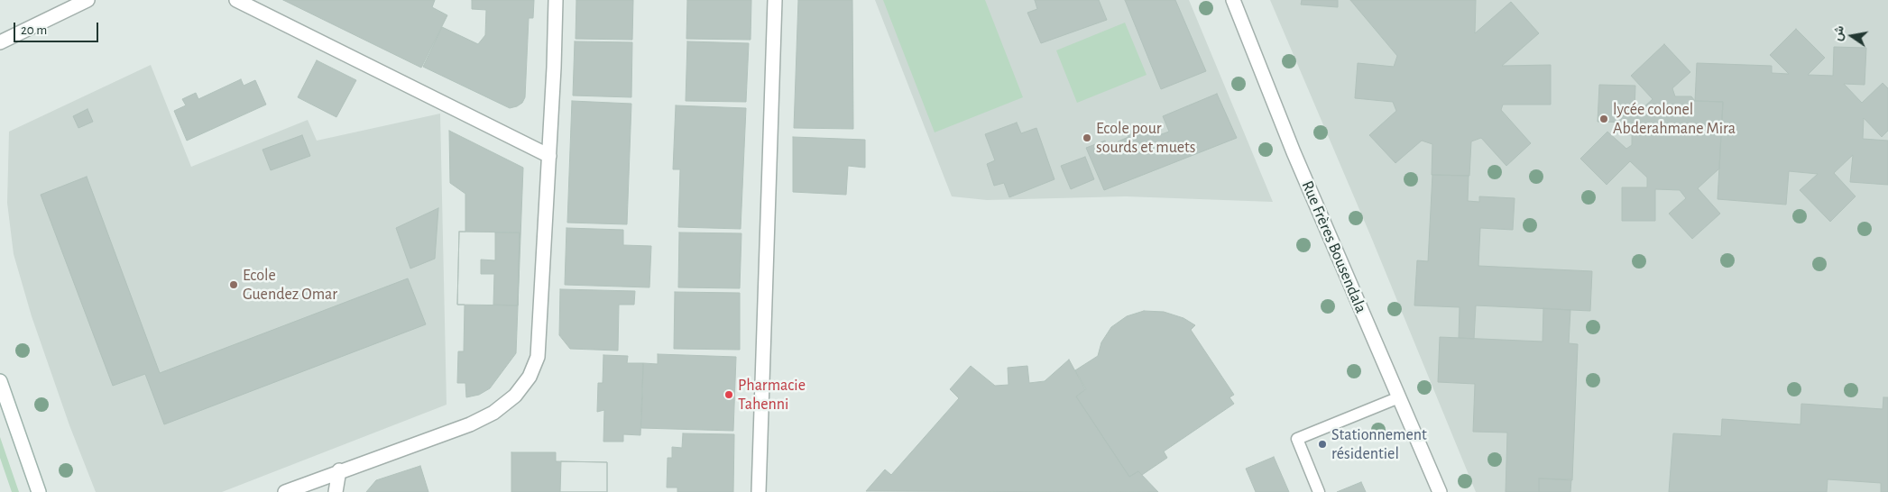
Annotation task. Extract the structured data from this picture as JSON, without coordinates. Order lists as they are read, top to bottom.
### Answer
{
  "streets": {
    "street": ["Rue Frères Bousendala"]
  },
  "places": [
    "lycée colonel Abderahmane Mira",
    "Ecole pour sourds et muets",
    "Ecole Guendez Omar",
    "Pharmacie Tahenni",
    "Stationnement résidentiel"
  ],
  "scale_bar": "20 m",
  "north": "left"
}
